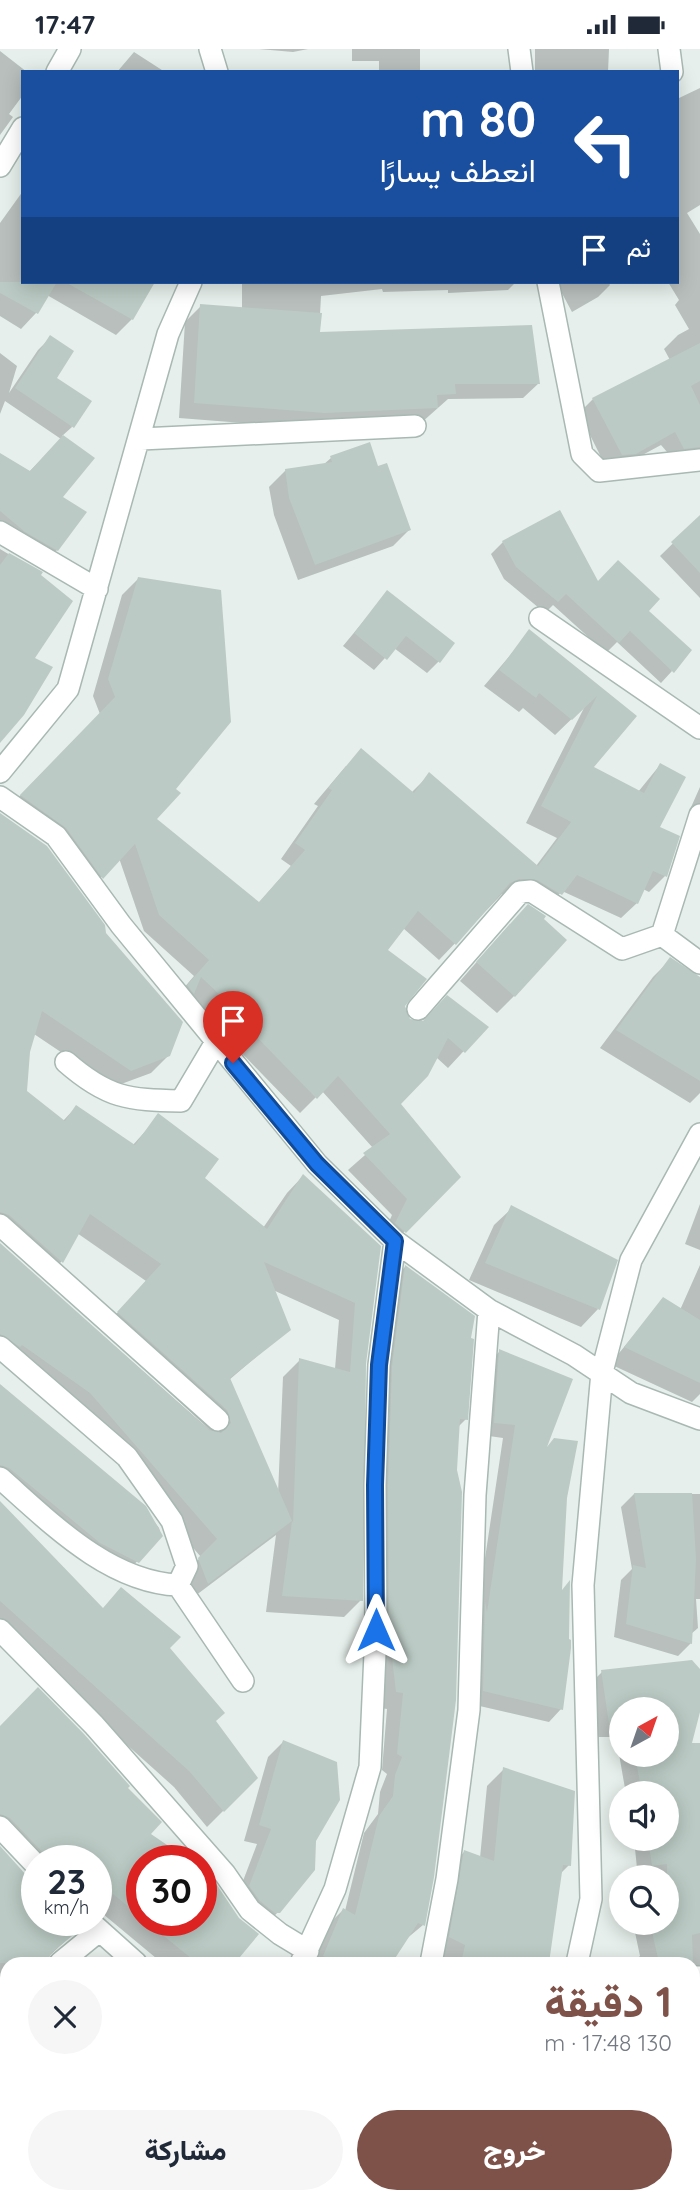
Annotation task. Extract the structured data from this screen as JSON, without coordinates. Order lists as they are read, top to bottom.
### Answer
{
  "north": "top right",
  "page": {
    "status": "17:47",
    "turn": ["80 m", "انعطف يسارًا"],
    "then": "ثم",
    "speed": "23 km/h",
    "limit": "30",
    "heading": ["1 دقيقة", "130 m · 17:48"],
    "buttons": ["خروج", "مشاركة"]
  }
}
